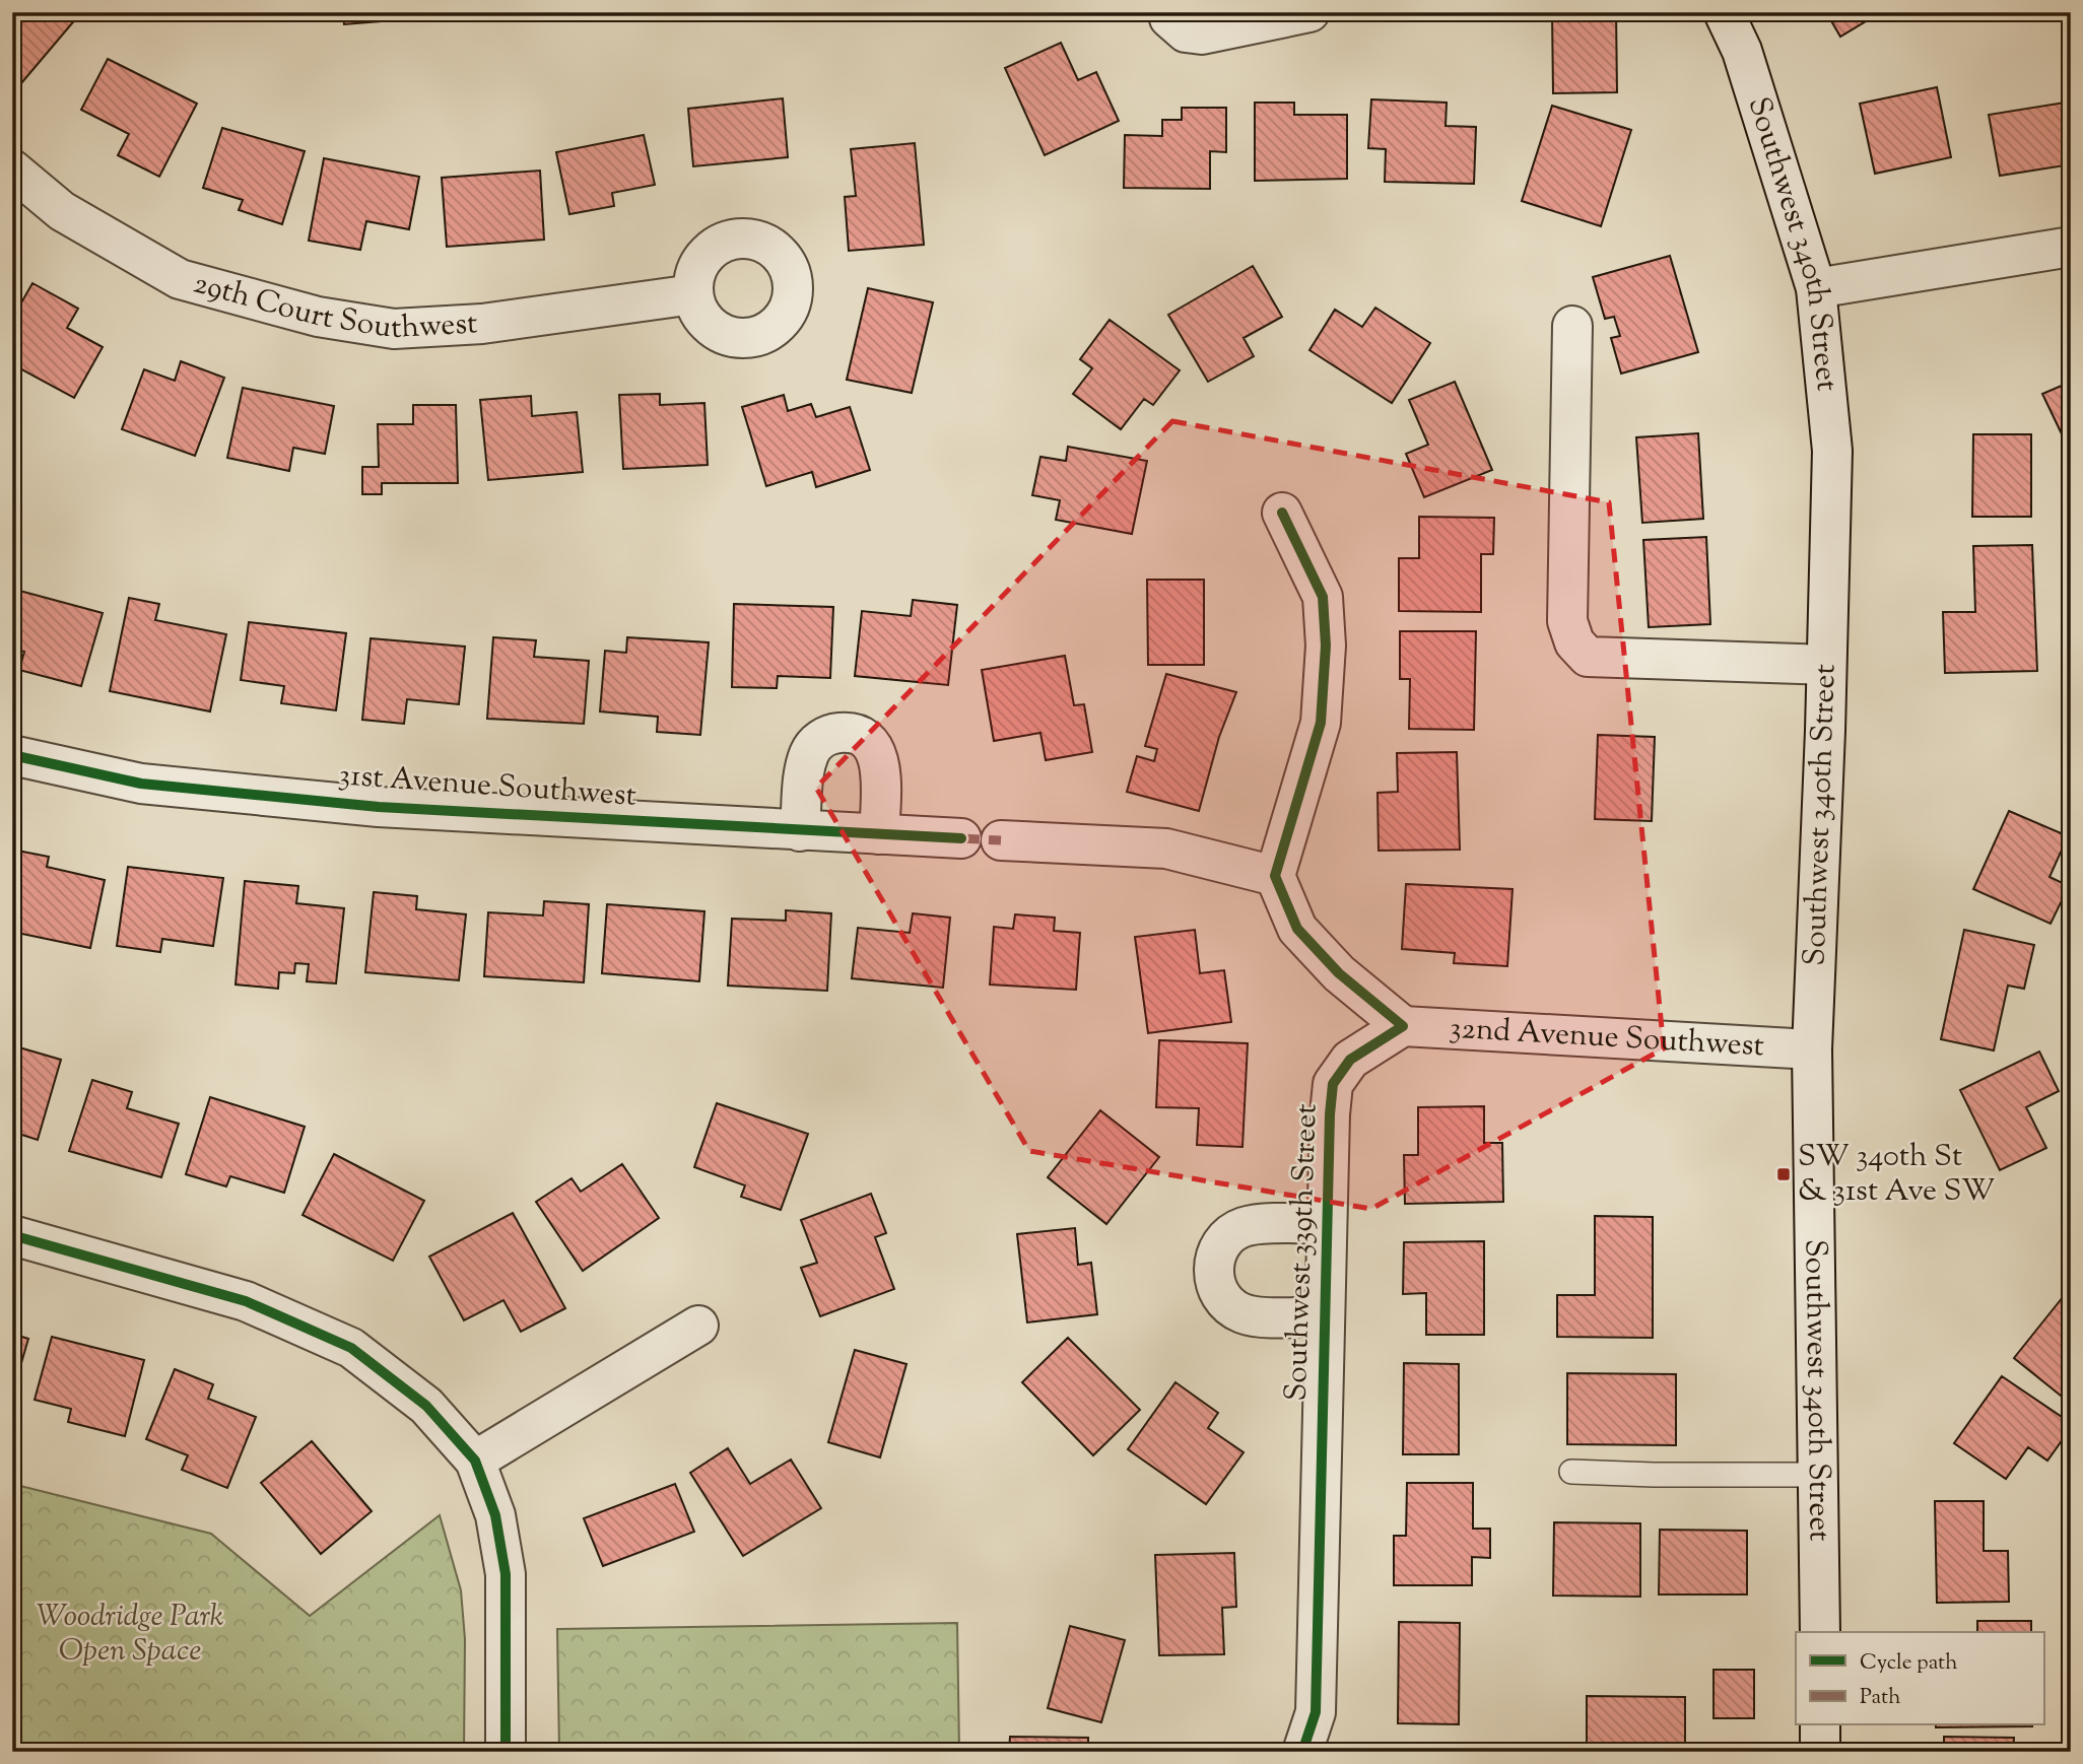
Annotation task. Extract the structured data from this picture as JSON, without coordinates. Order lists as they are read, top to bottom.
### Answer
{
  "streets": {
    "street": [
      "Southwest 340th Street",
      "29th Court Southwest",
      "31st Avenue Southwest",
      "32nd Avenue Southwest",
      "Southwest 339th Street"
    ]
  },
  "crossings": [
    ["Southwest 340th Street", "32nd Avenue Southwest"],
    ["32nd Avenue Southwest", "Southwest 339th Street"]
  ],
  "parks": ["Woodridge Park Open Space"],
  "places": {
    "transit": ["SW 340th St & 31st Ave SW"]
  },
  "legend": ["Cycle path", "Path"]
}
